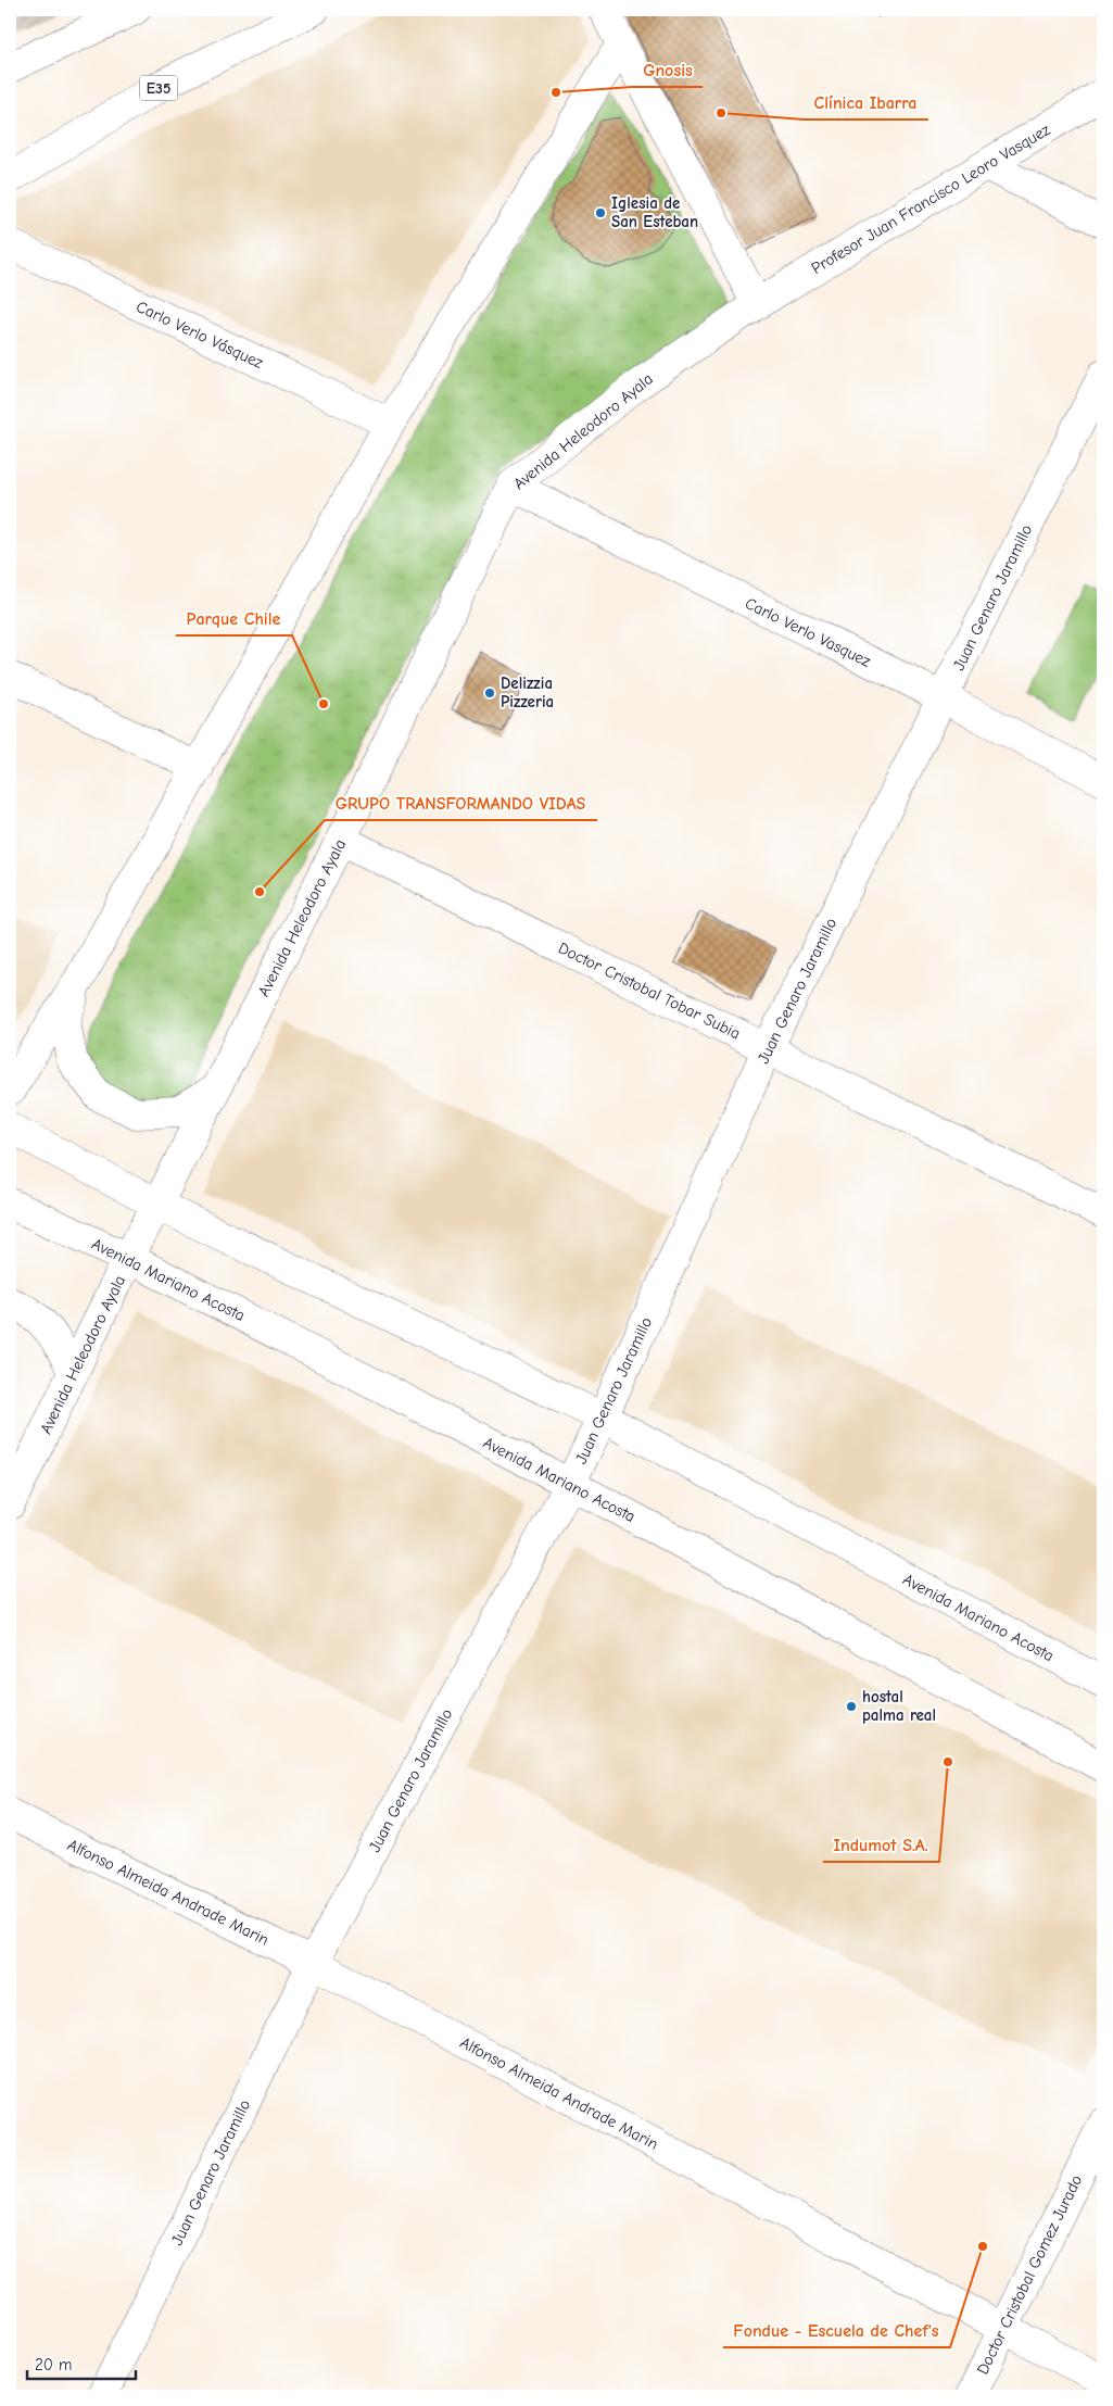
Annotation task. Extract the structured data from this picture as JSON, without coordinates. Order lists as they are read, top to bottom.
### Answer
{
  "streets": {
    "main road": [
      "E35",
      "Profesor Juan Francisco Leoro Vasquez",
      "Carlo Verlo Vásquez",
      "Avenida Heleodoro Ayala",
      "Juan Genaro Jaramillo",
      "Carlo Verlo Vasquez",
      "Doctor Cristobal Tobar Subia",
      "Avenida Mariano Acosta",
      "Alfonso Almeida Andrade Marin",
      "Doctor Cristobal Gomez Jurado"
    ]
  },
  "crossings": [
    ["Profesor Juan Francisco Leoro Vasquez", "Avenida Heleodoro Ayala"],
    ["Avenida Heleodoro Ayala", "Carlo Verlo Vasquez"],
    ["Avenida Heleodoro Ayala", "Doctor Cristobal Tobar Subia"],
    ["Avenida Heleodoro Ayala", "Avenida Mariano Acosta"],
    ["Juan Genaro Jaramillo", "Carlo Verlo Vasquez"],
    ["Juan Genaro Jaramillo", "Doctor Cristobal Tobar Subia"],
    ["Juan Genaro Jaramillo", "Avenida Mariano Acosta"],
    ["Juan Genaro Jaramillo", "Alfonso Almeida Andrade Marin"],
    ["Alfonso Almeida Andrade Marin", "Doctor Cristobal Gomez Jurado"]
  ],
  "places": [
    "Gnosis",
    "Clínica Ibarra",
    "Iglesia de San Esteban",
    "Delizzia Pizzeria",
    "Parque Chile",
    "GRUPO TRANSFORMANDO VIDAS",
    "hostal palma real",
    "Indumot S.A.",
    "Fondue - Escuela de Chef's"
  ],
  "scale_bar": "20 m"
}
